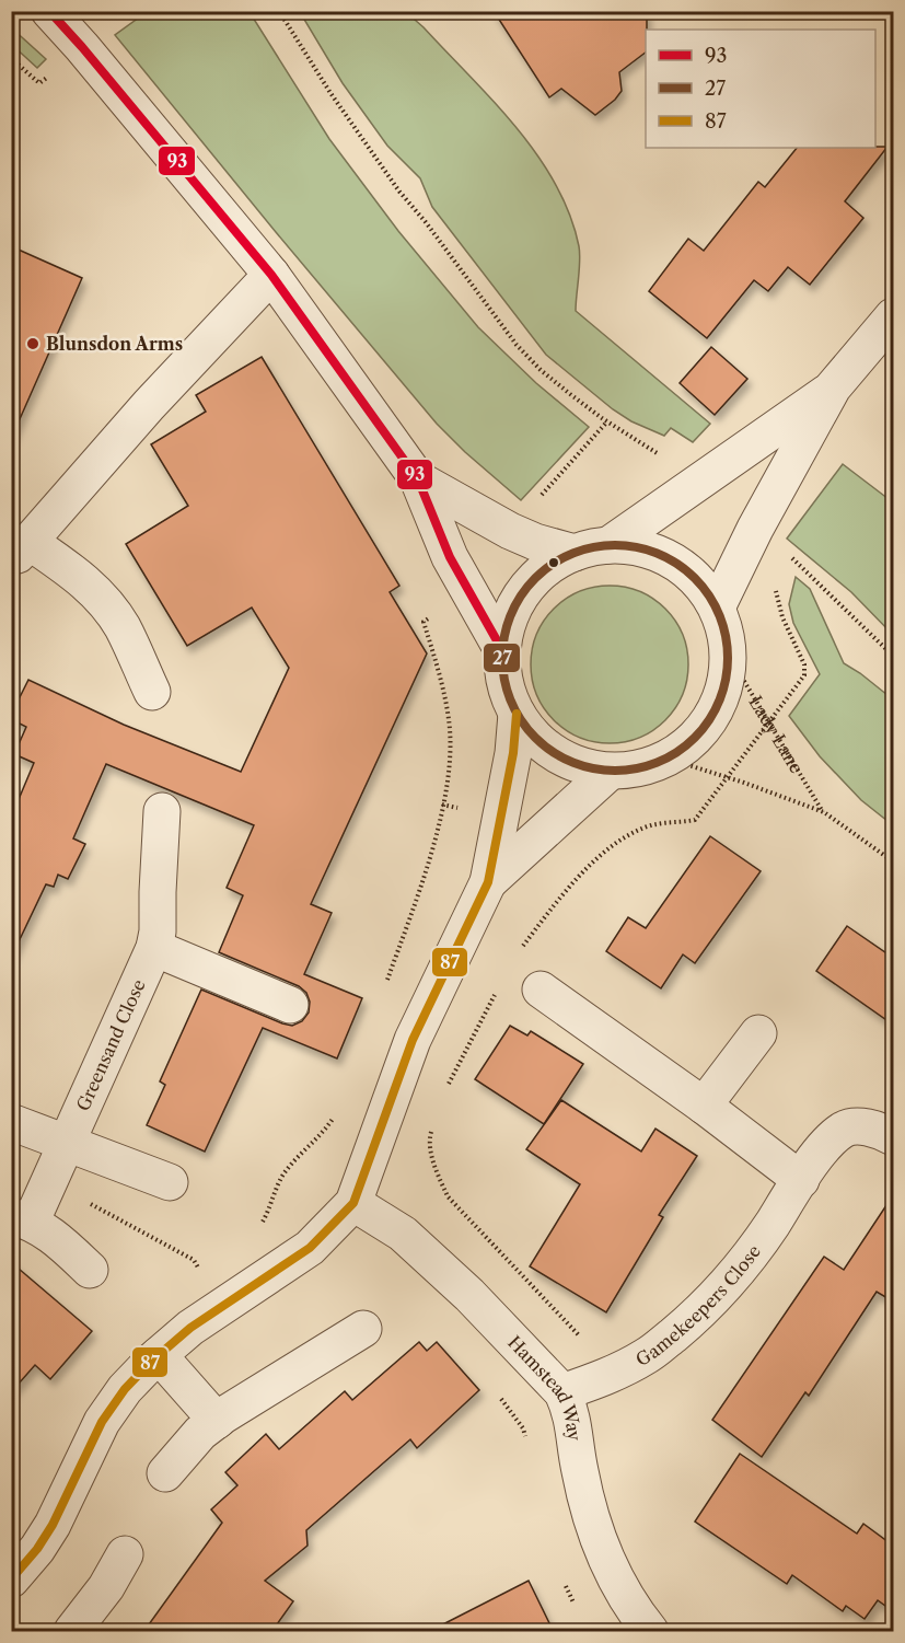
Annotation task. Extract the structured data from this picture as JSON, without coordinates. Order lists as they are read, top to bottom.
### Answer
{
  "streets": {
    "street": [
      "Lady Lane",
      "Greensand Close",
      "Gamekeepers Close",
      "Hamstead Way"
    ]
  },
  "crossings": [
    ["Gamekeepers Close", "Hamstead Way"]
  ],
  "places": ["Blunsdon Arms"],
  "lines": ["transit line 93", "transit line 27", "transit line 87"],
  "legend": ["93", "27", "87"]
}
